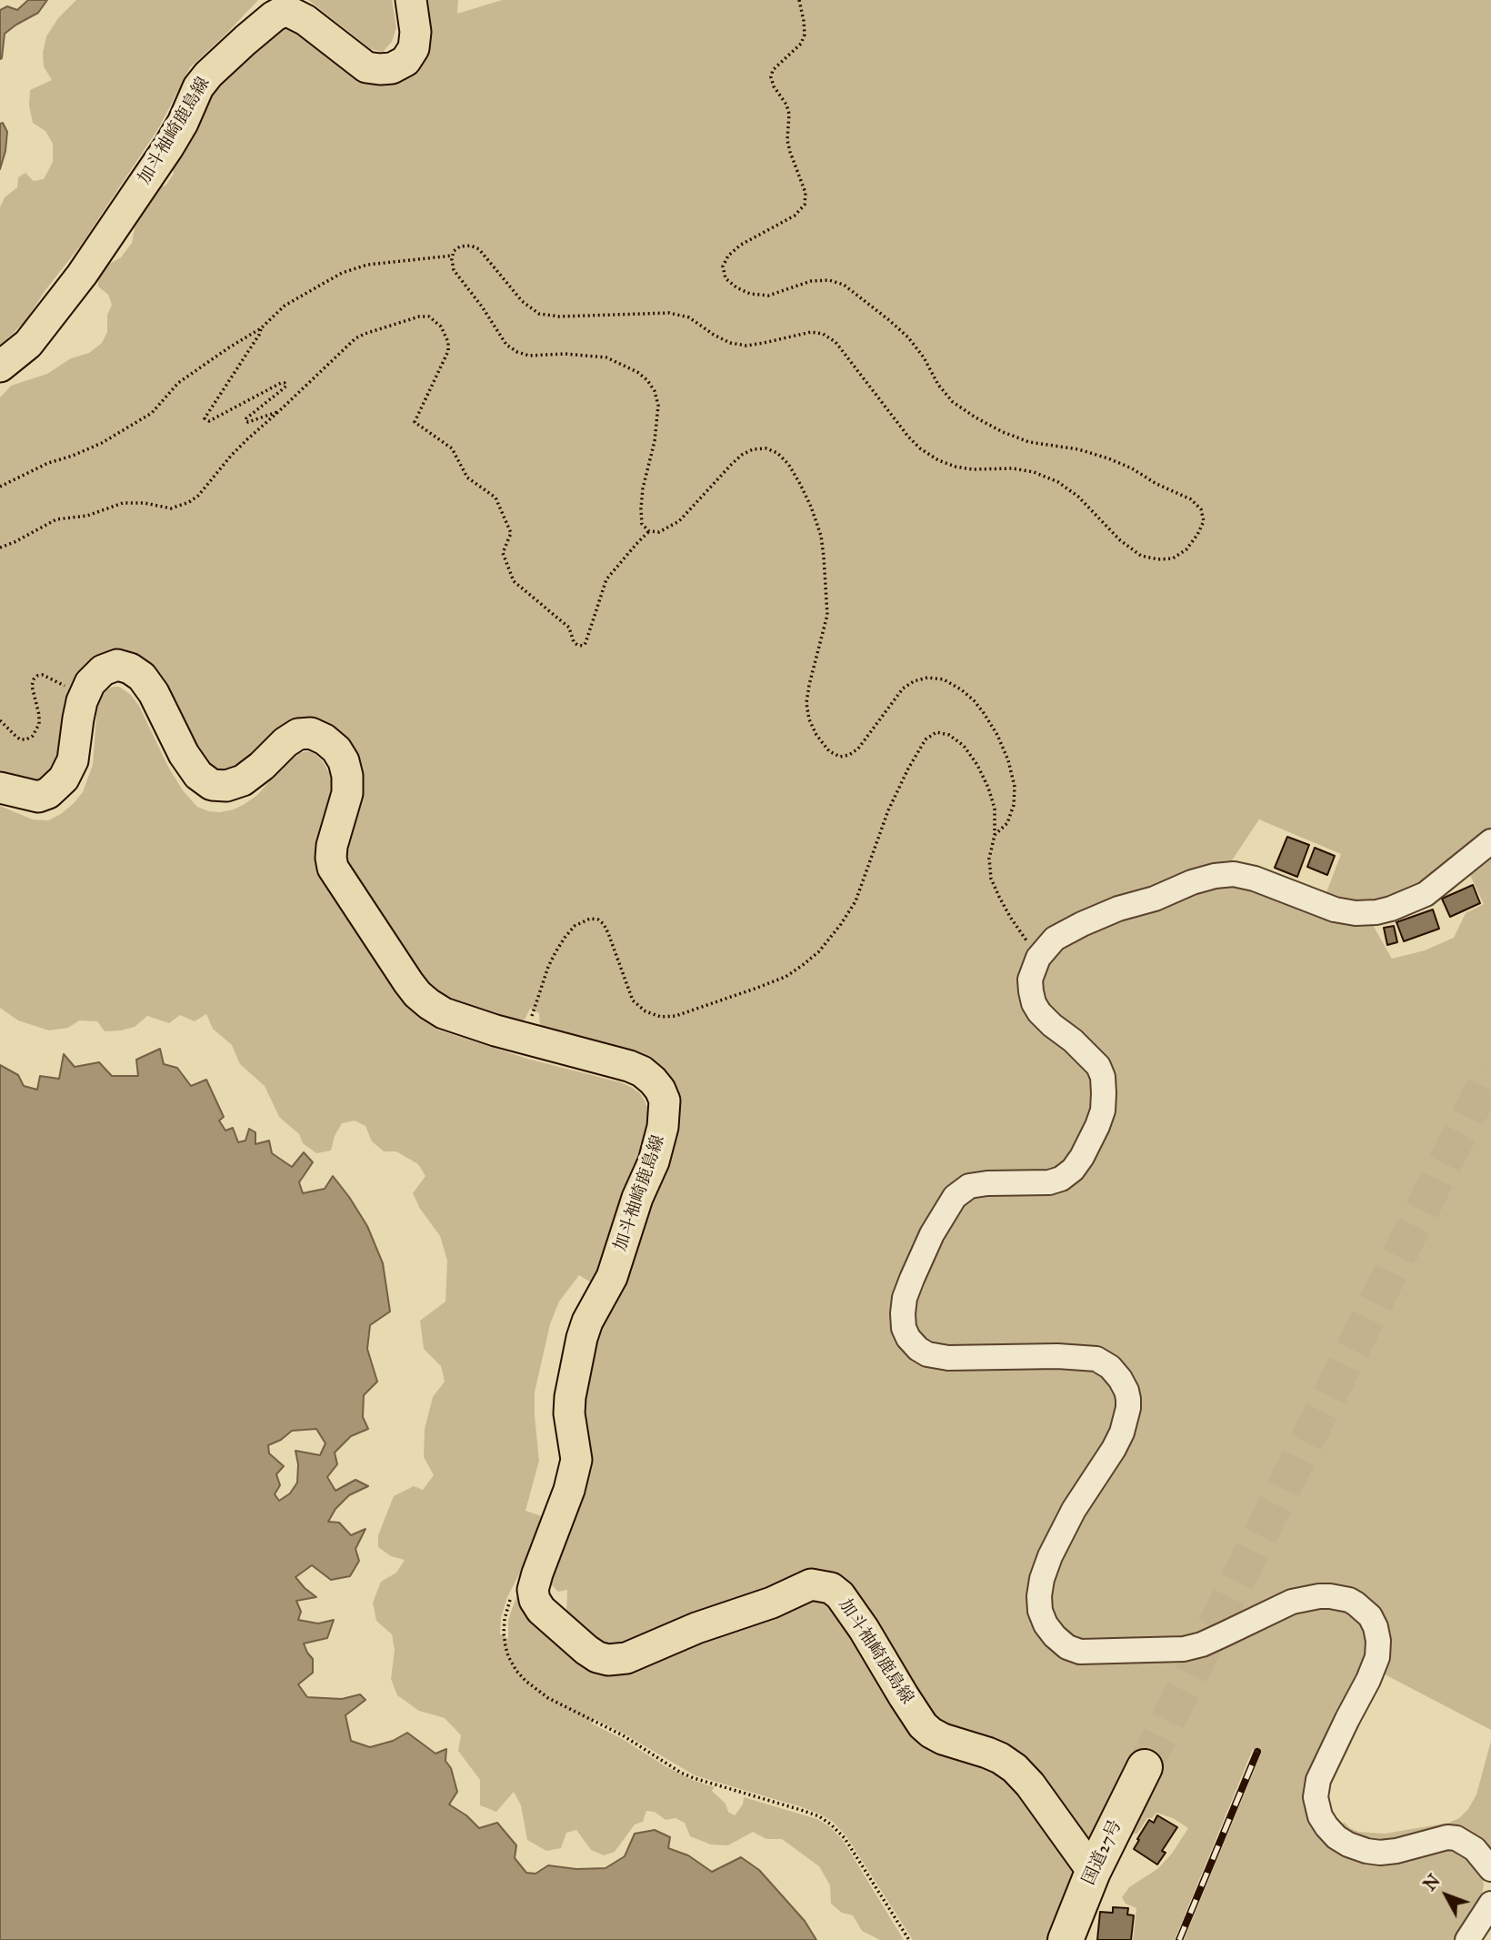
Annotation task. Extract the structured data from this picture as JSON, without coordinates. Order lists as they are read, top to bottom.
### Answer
{
  "streets": {
    "highway": ["国道27号"],
    "main road": ["加斗袖崎鹿島線"]
  },
  "crossings": [
    ["加斗袖崎鹿島線", "国道27号"]
  ],
  "north": "top left"
}
